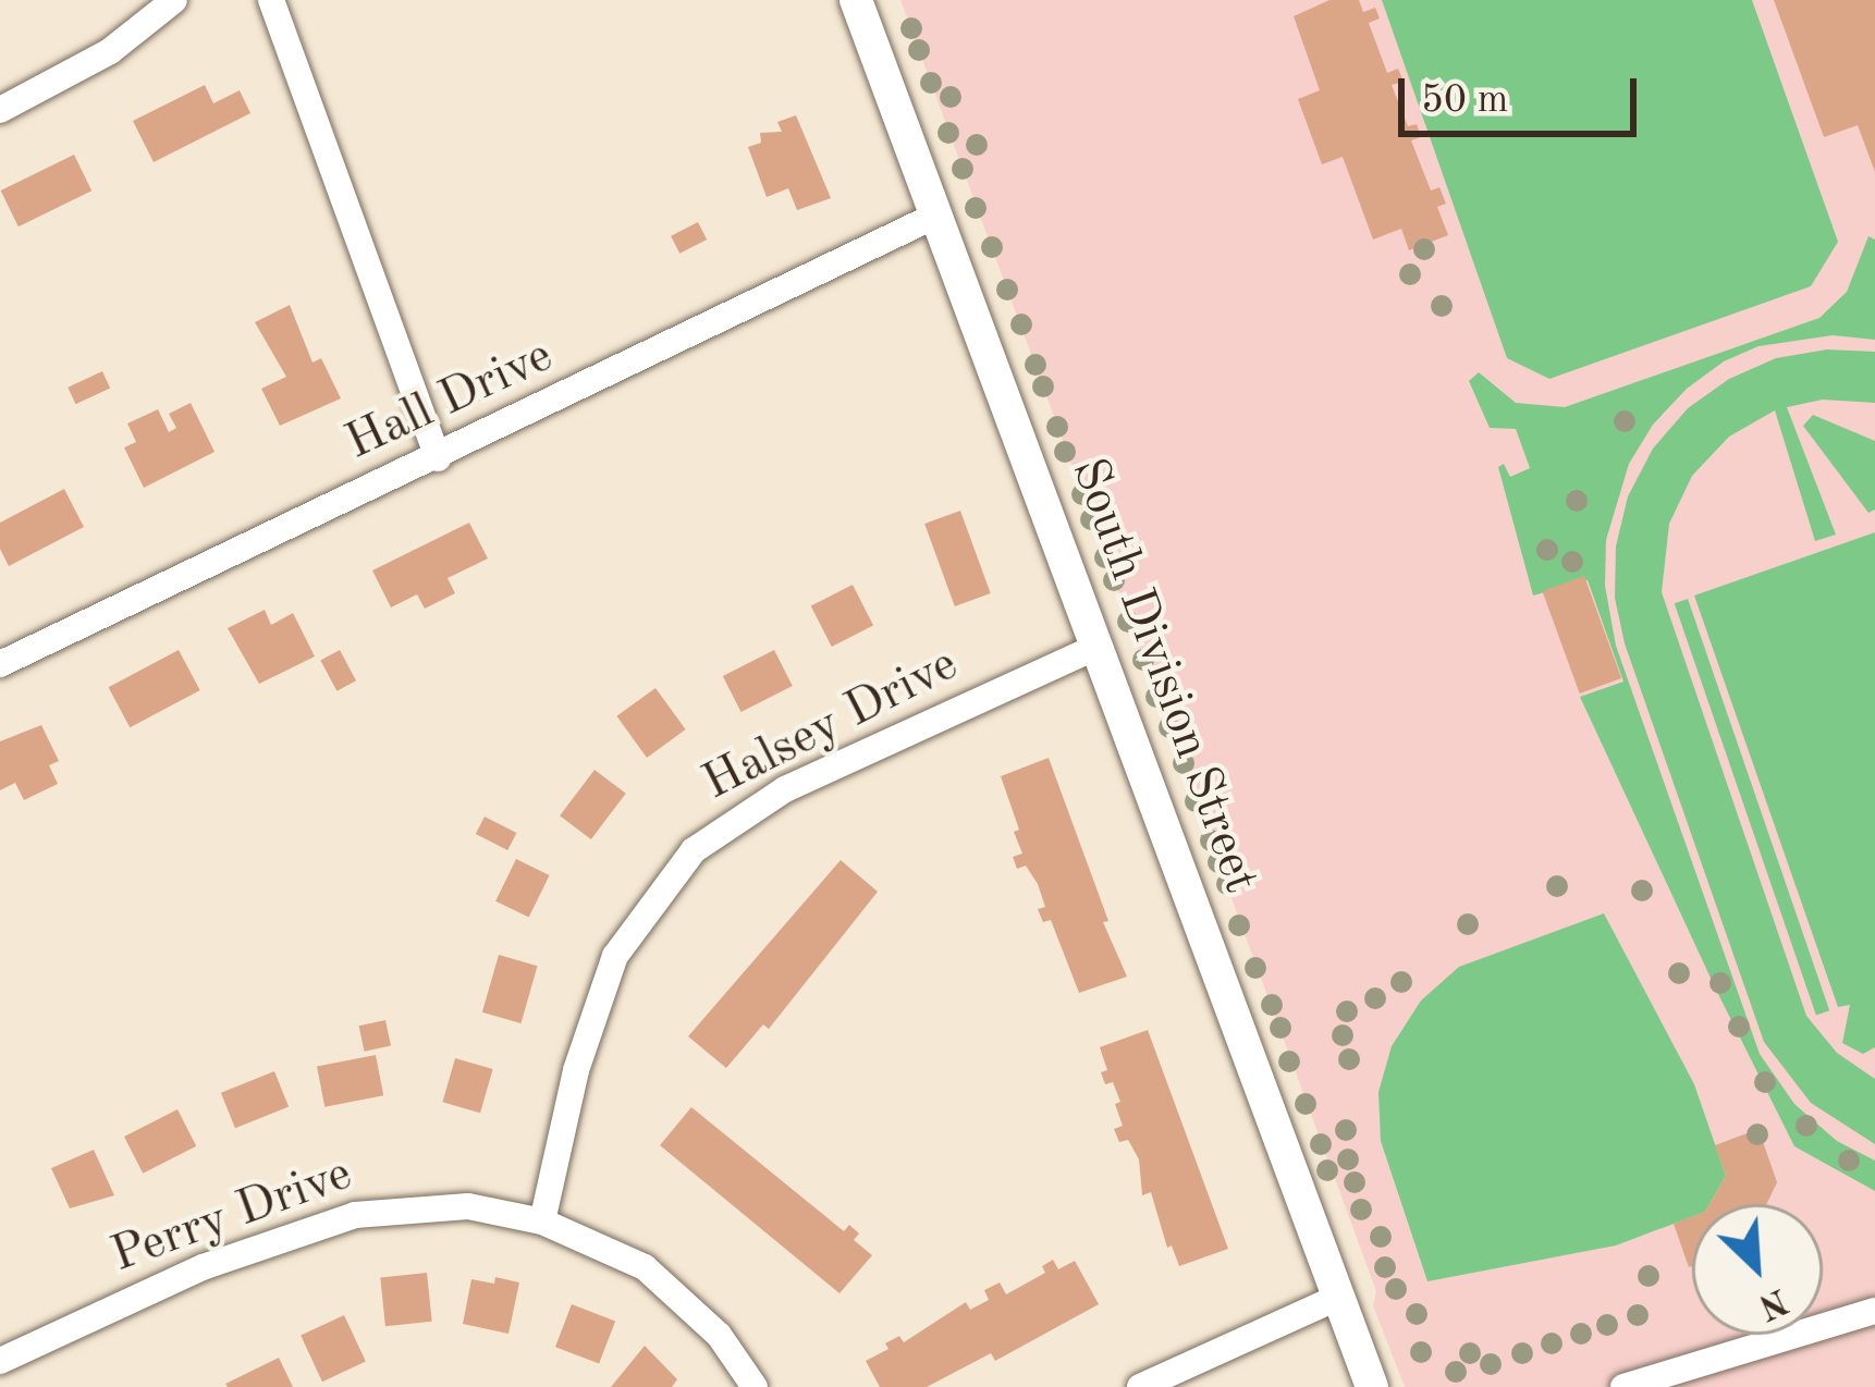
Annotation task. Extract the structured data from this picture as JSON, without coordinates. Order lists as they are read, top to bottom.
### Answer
{
  "streets": {
    "street": [
      "Hall Drive",
      "South Division Street",
      "Halsey Drive",
      "Perry Drive"
    ]
  },
  "crossings": [
    ["Hall Drive", "South Division Street"],
    ["South Division Street", "Halsey Drive"],
    ["Halsey Drive", "Perry Drive"]
  ],
  "scale_bar": "50 m",
  "north": "bottom right"
}
